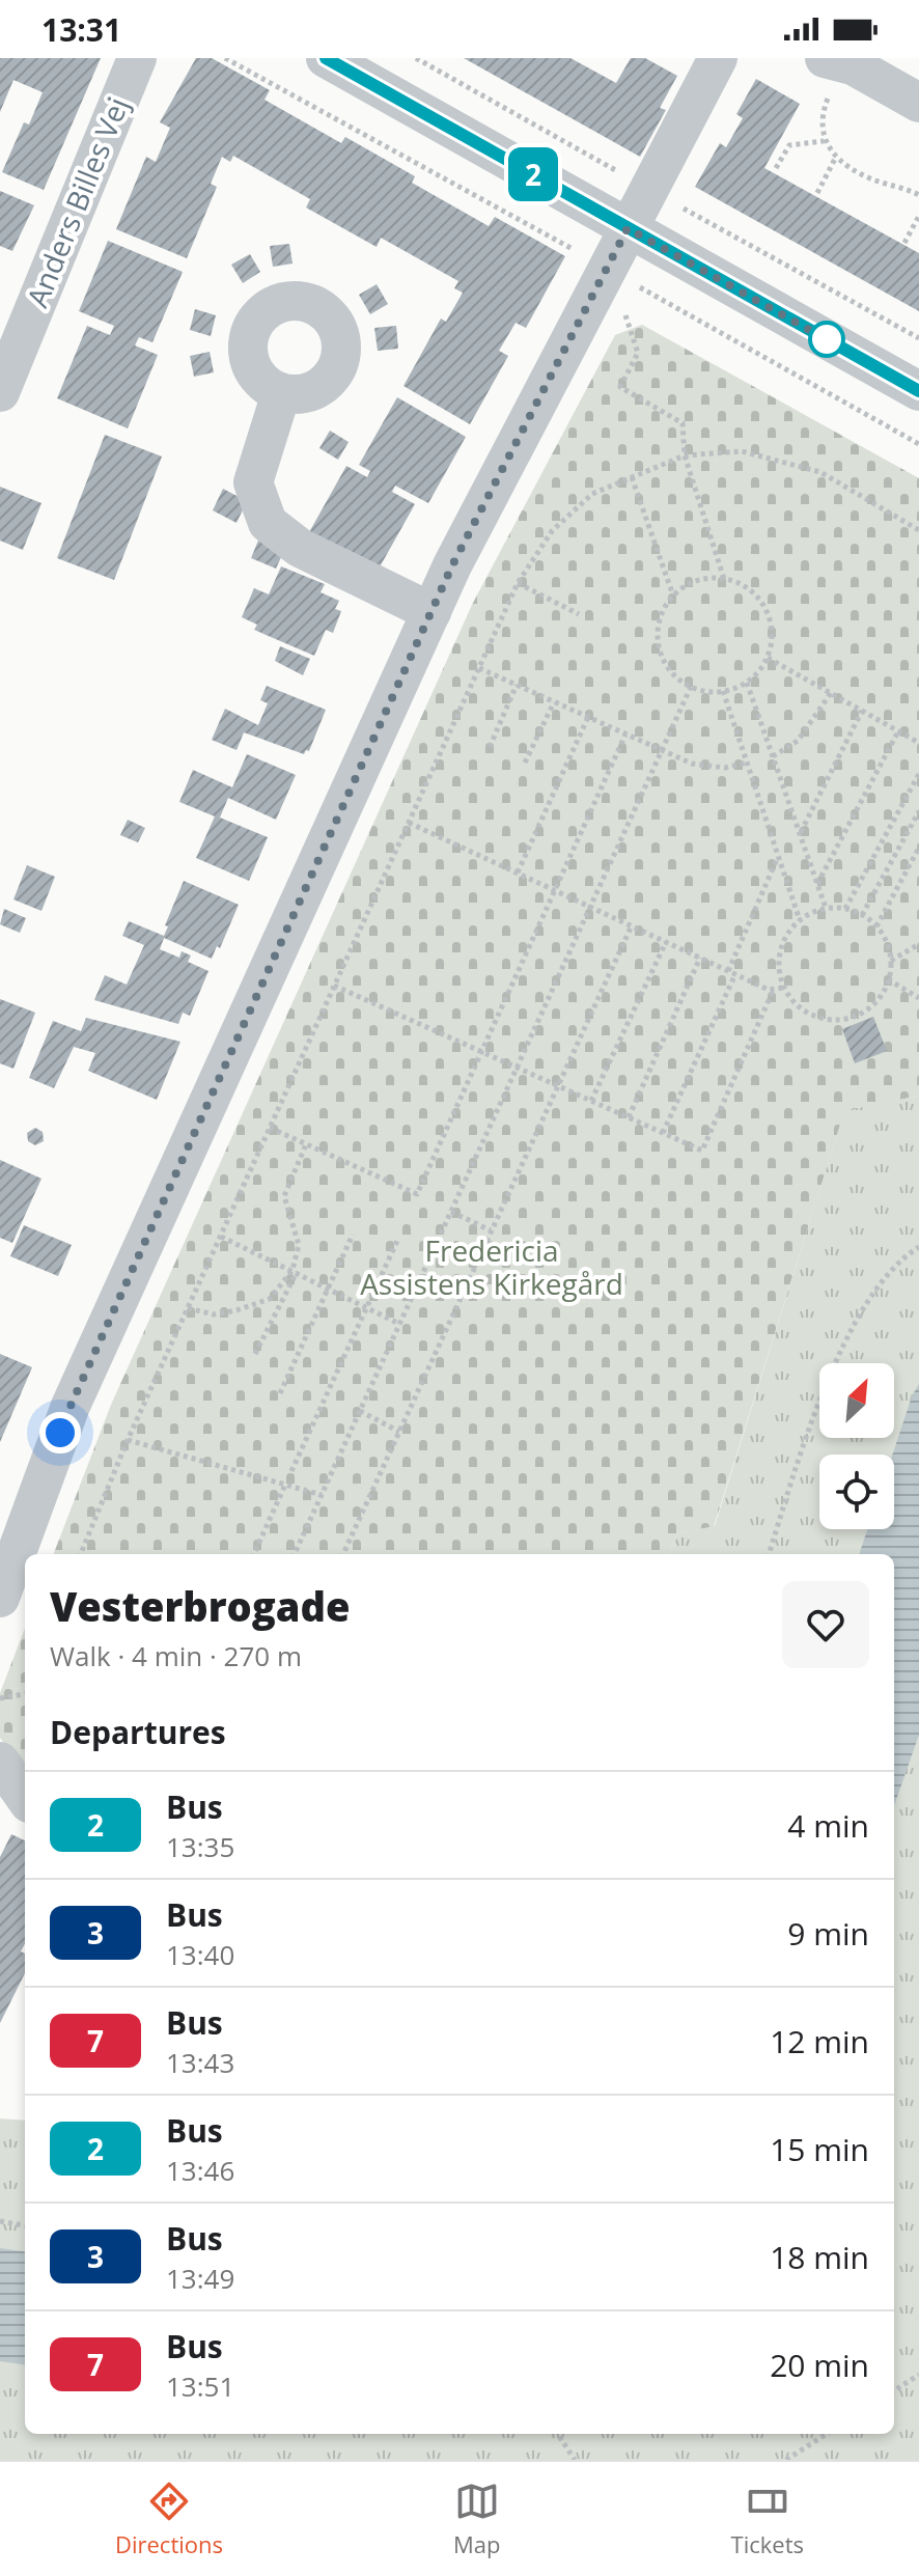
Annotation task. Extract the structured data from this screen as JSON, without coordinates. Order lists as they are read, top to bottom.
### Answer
{
  "streets": {
    "street": ["Anders Billes Vej"]
  },
  "parks": ["Fredericia Assistens Kirkegård"],
  "lines": ["bus line 2"],
  "north": "top right",
  "page": {
    "status": "13:31",
    "on_map": "2",
    "heading": [
      ["Vesterbrogade", "Walk · 4 min · 270 m"],
      "Departures"
    ],
    "list": [
      {
        "mark": "2",
        "name": "Bus",
        "note": "13:35",
        "value": "4 min"
      },
      {
        "mark": "3",
        "name": "Bus",
        "note": "13:40",
        "value": "9 min"
      },
      {
        "mark": "7",
        "name": "Bus",
        "note": "13:43",
        "value": "12 min"
      },
      {
        "mark": "2",
        "name": "Bus",
        "note": "13:46",
        "value": "15 min"
      },
      {
        "mark": "3",
        "name": "Bus",
        "note": "13:49",
        "value": "18 min"
      },
      {
        "mark": "7",
        "name": "Bus",
        "note": "13:51",
        "value": "20 min"
      }
    ],
    "tabs": ["Directions", "Map", "Tickets"]
  }
}
